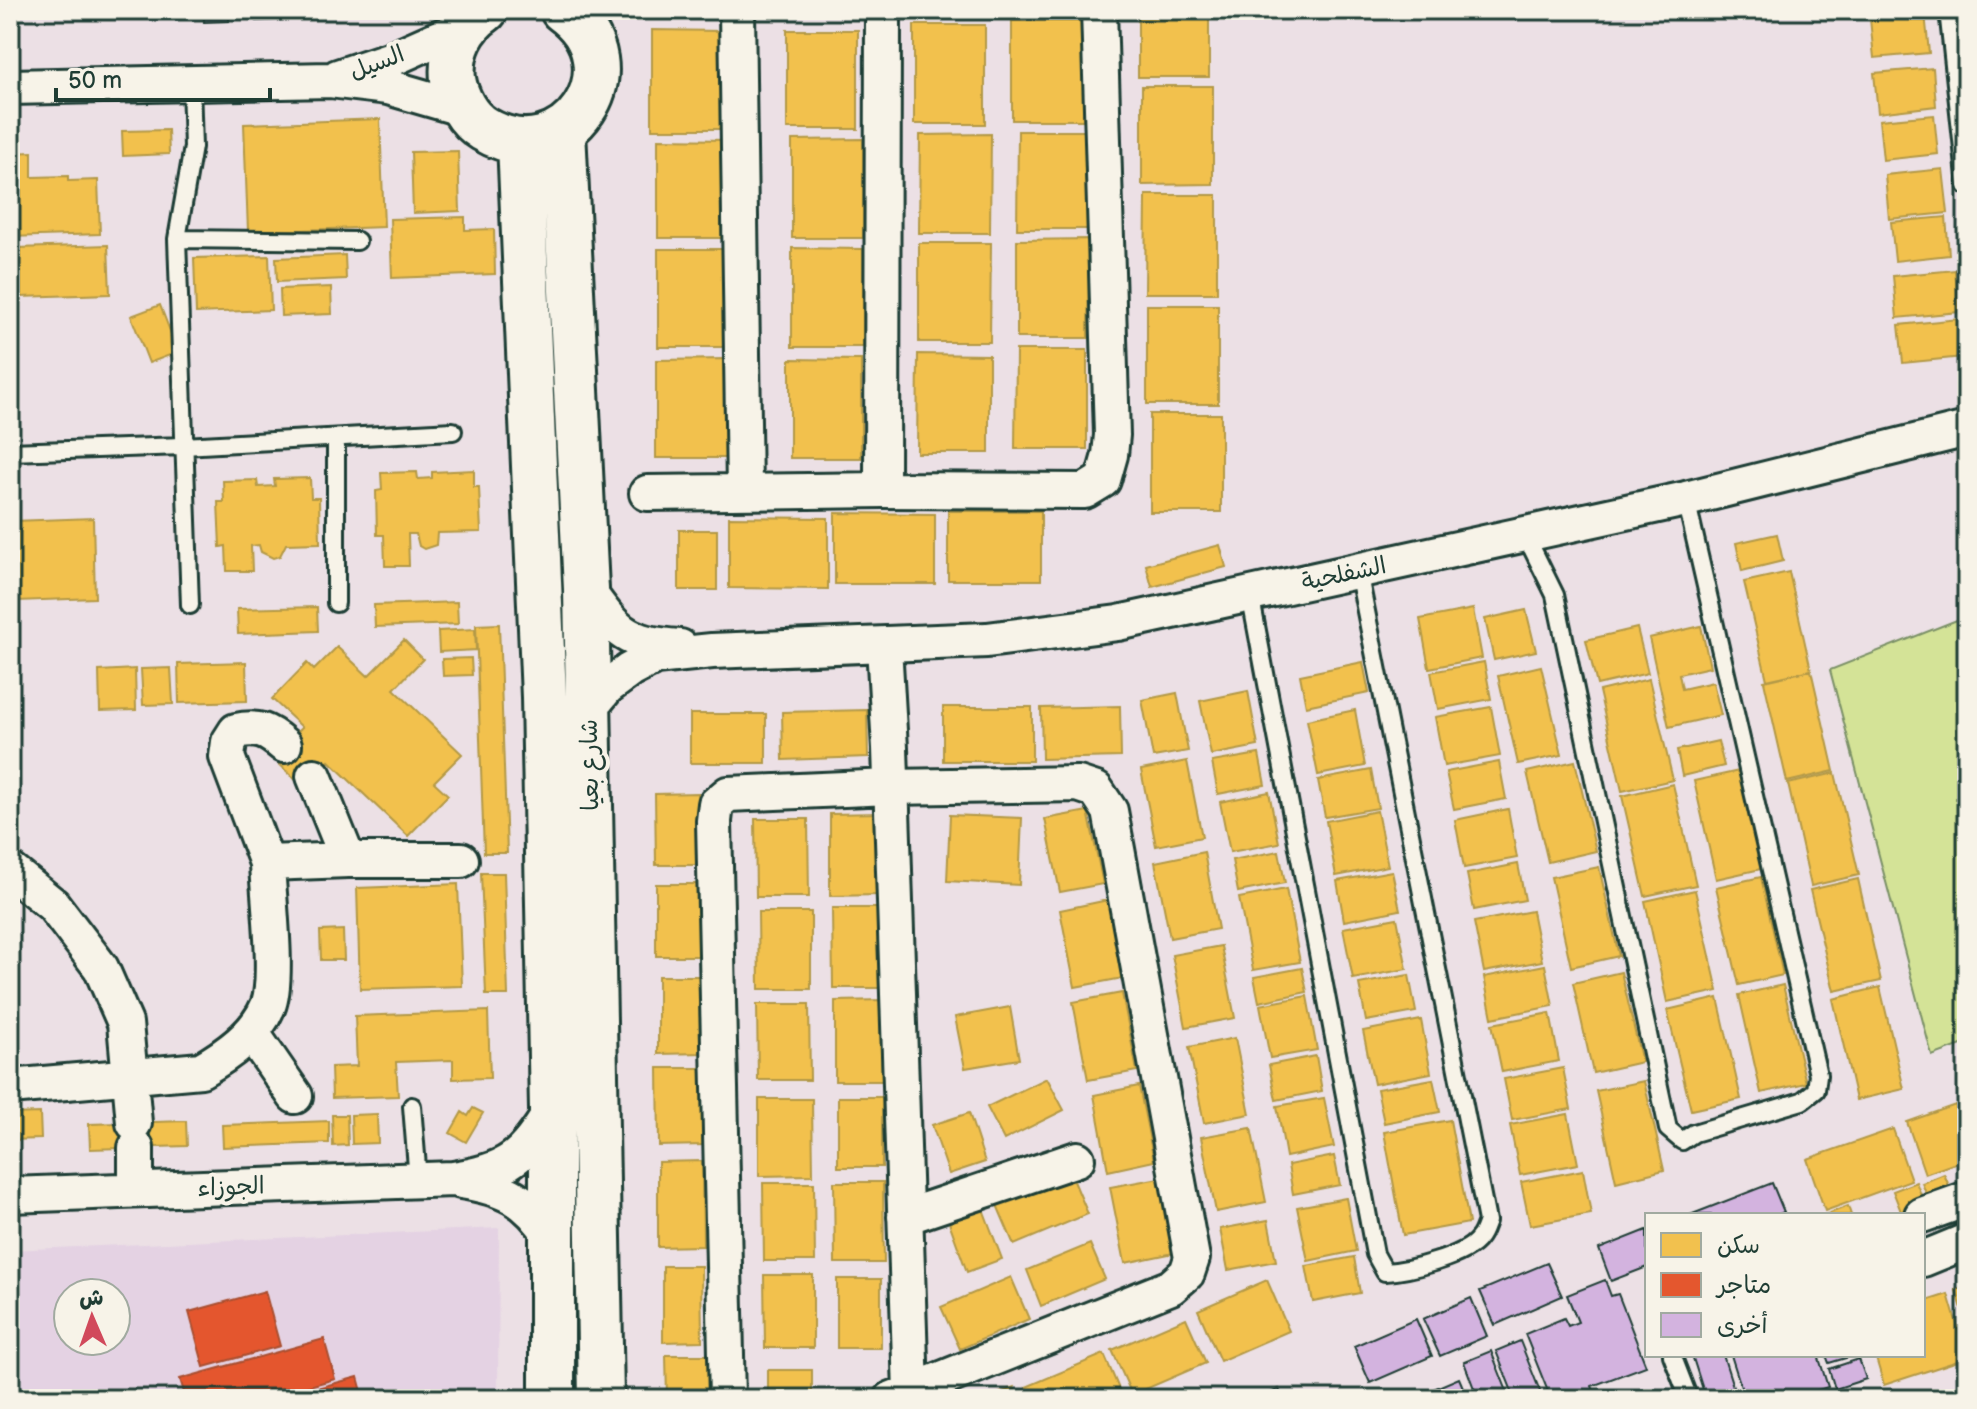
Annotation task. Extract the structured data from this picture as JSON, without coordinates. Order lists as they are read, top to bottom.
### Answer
{
  "streets": {
    "main road": ["شارع بعيا"],
    "street": ["السيل", "الشفلحية", "الجوزاء"]
  },
  "crossings": [
    ["الشفلحية", "شارع بعيا"]
  ],
  "legend": ["سكن", "متاجر", "أخرى"],
  "scale_bar": "50 m",
  "north": "top"
}
